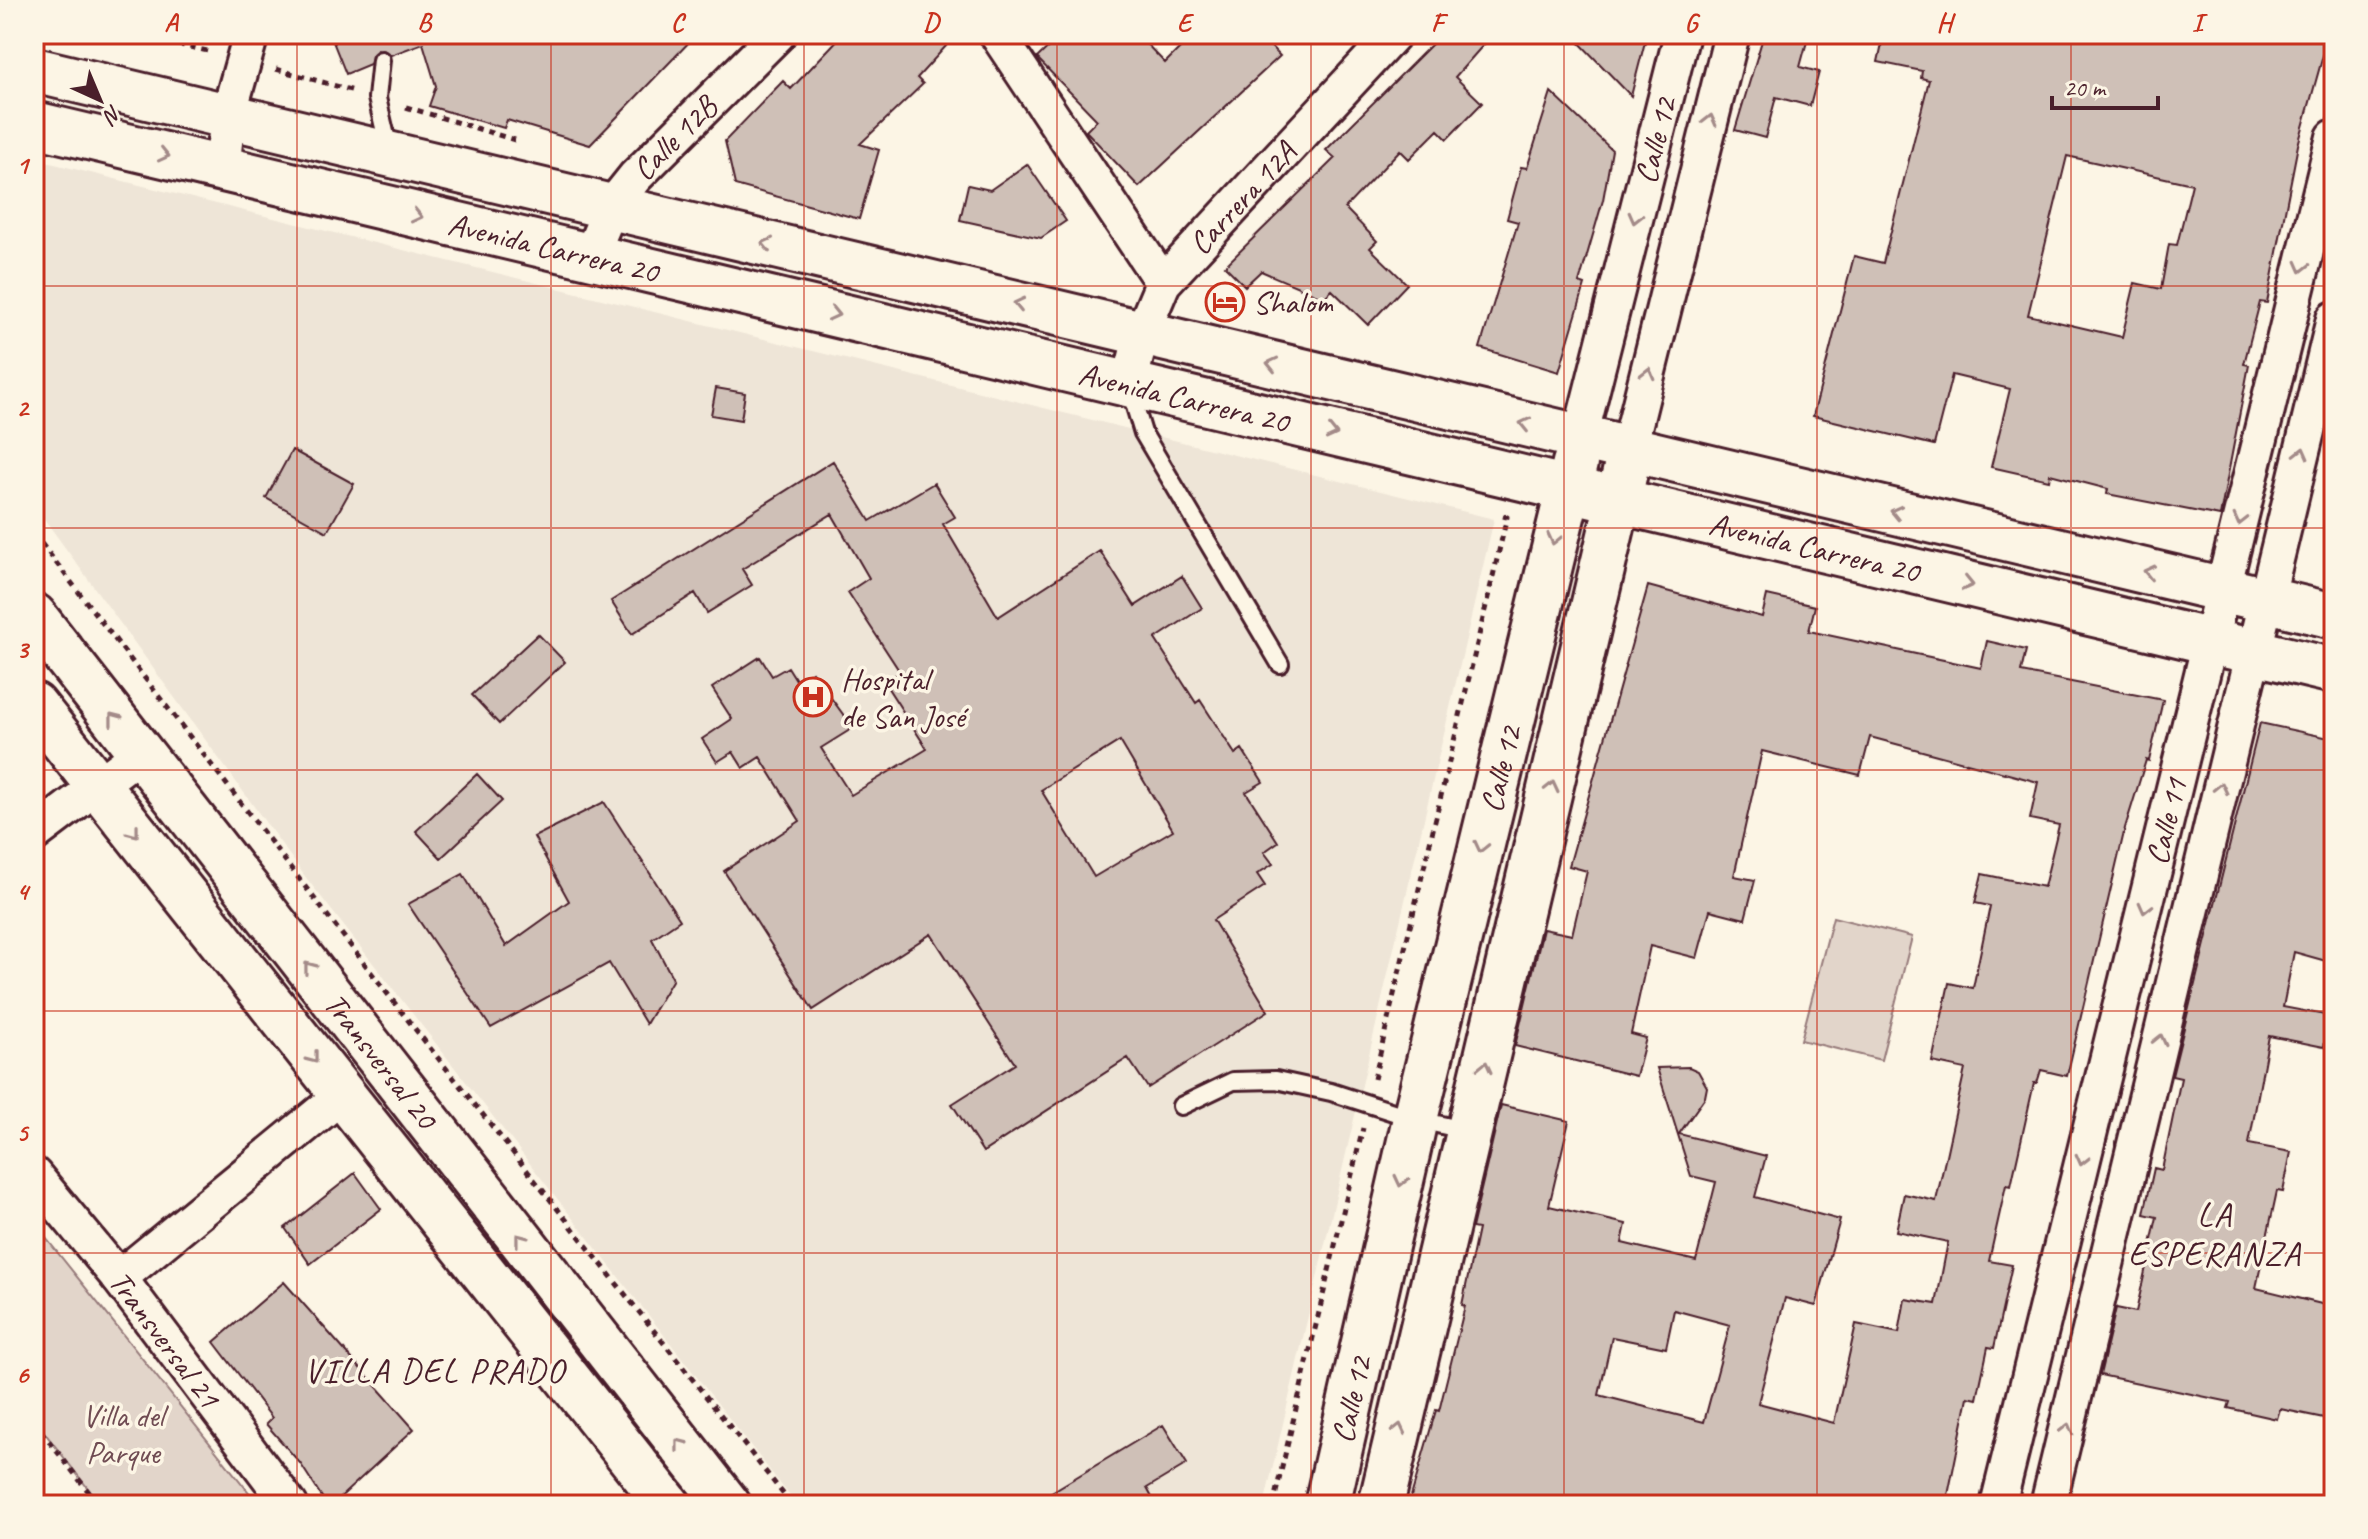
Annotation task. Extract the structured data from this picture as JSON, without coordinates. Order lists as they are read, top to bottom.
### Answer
{
  "streets": {
    "main road": ["Calle 12", "Avenida Carrera 20", "Transversal 20"],
    "street": [
      "Calle 12B",
      "Carrera 12A",
      "Calle 11",
      "Transversal 21"
    ]
  },
  "crossings": [
    ["Calle 12B", "Avenida Carrera 20"],
    ["Calle 12", "Avenida Carrera 20"],
    ["Carrera 12A", "Avenida Carrera 20"],
    ["Avenida Carrera 20", "Calle 11"]
  ],
  "districts": ["LA ESPERANZA", "VILLA DEL PRADO"],
  "parks": ["Villa del Parque"],
  "places": {
    "hotel": ["Shalom"],
    "hospital": ["Hospital de San José"]
  },
  "scale_bar": "20 m",
  "north": "bottom right",
  "grid": {
    "columns": [
      "A",
      "B",
      "C",
      "D",
      "E",
      "F",
      "G",
      "H",
      "I"
    ],
    "rows": [
      "1",
      "2",
      "3",
      "4",
      "5",
      "6"
    ]
  }
}
